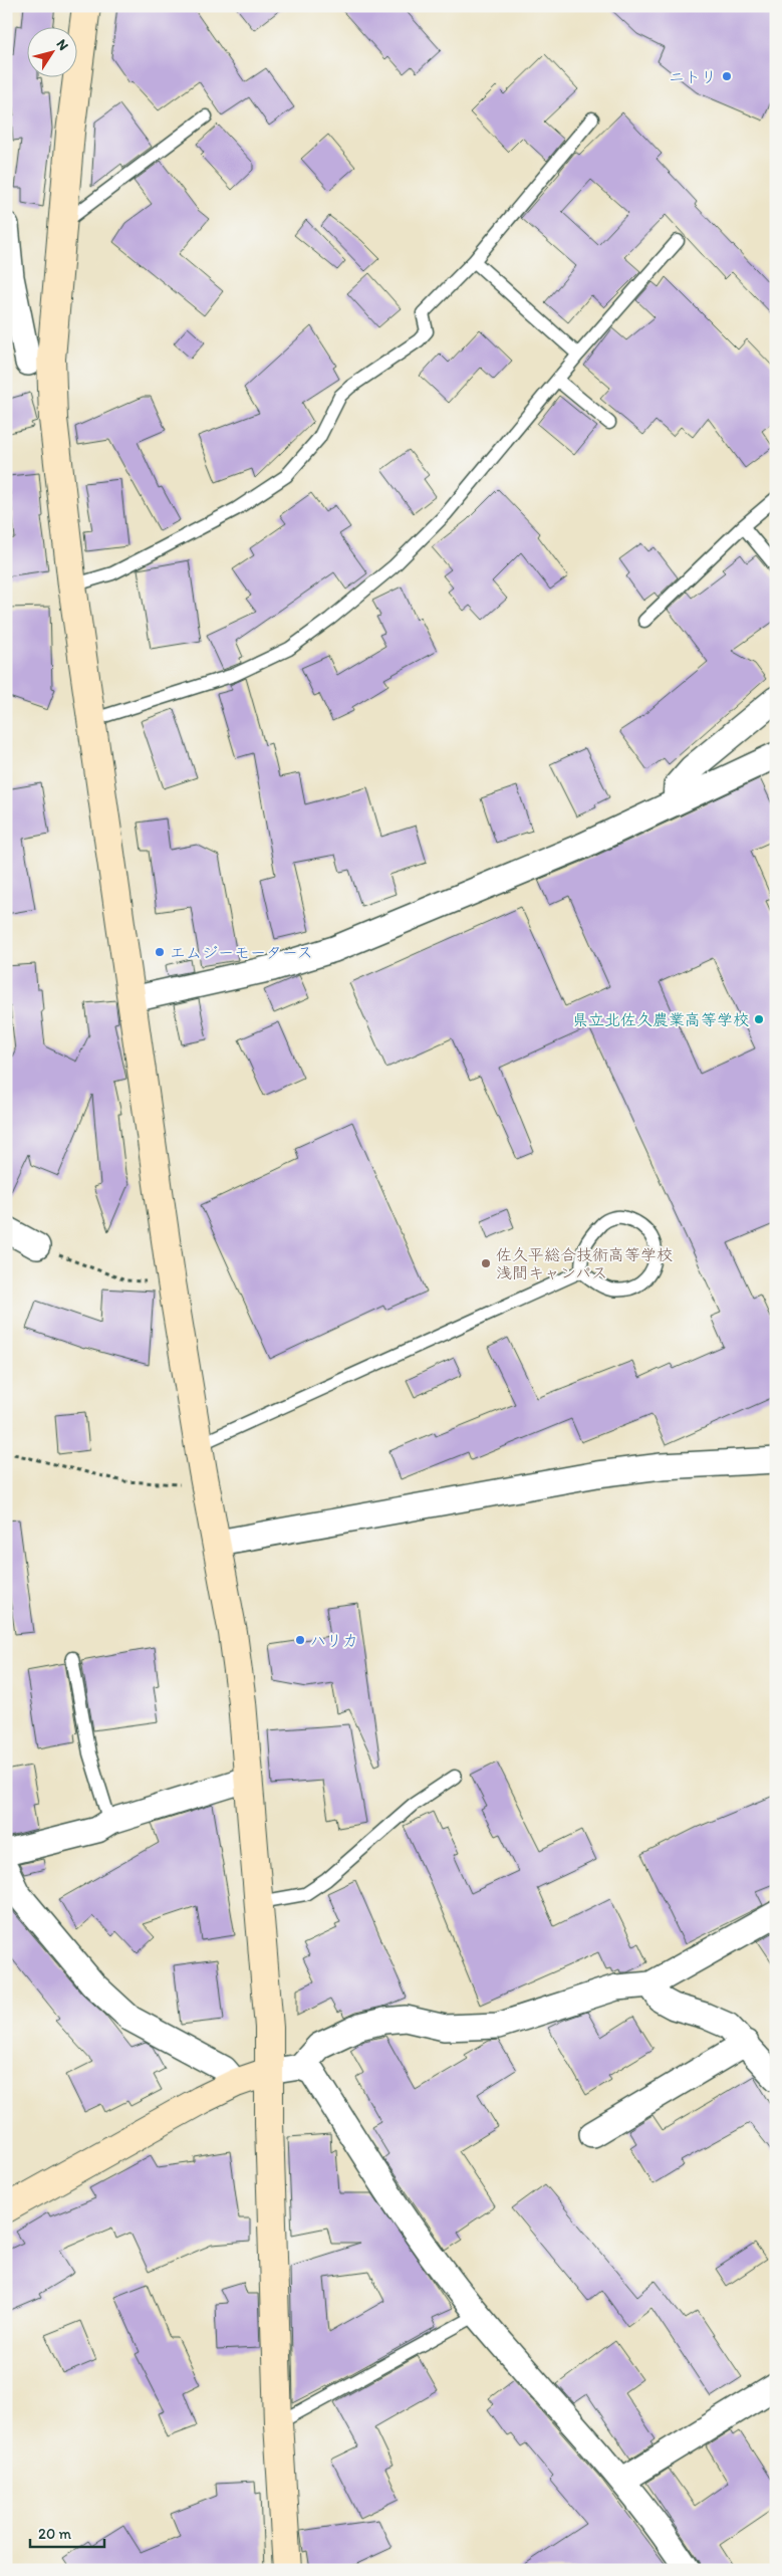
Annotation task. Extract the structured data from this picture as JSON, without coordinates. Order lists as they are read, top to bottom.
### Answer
{
  "places": [
    "ニトリ",
    "エムジーモータース",
    "県立北佐久農業高等学校",
    "佐久平総合技術高等学校 浅間キャンパス",
    "ハリカ"
  ],
  "scale_bar": "20 m",
  "north": "top right"
}
